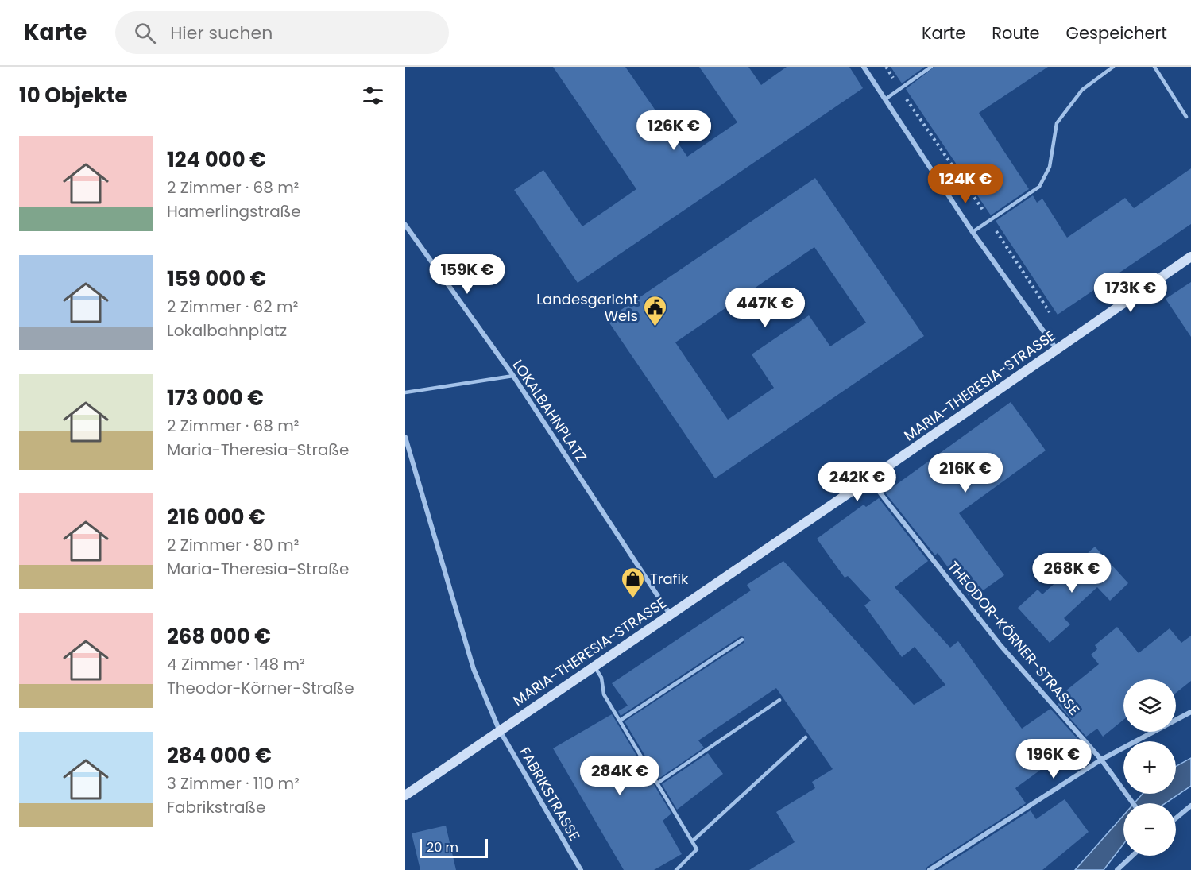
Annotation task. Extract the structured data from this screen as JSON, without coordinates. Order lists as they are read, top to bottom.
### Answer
{
  "streets": {
    "main road": ["MARIA-THERESIA-STRASSE"],
    "street": ["LOKALBAHNPLATZ", "THEODOR-KÖRNER-STRASSE", "FABRIKSTRASSE"]
  },
  "crossings": [
    ["MARIA-THERESIA-STRASSE", "LOKALBAHNPLATZ"],
    ["MARIA-THERESIA-STRASSE", "THEODOR-KÖRNER-STRASSE"],
    ["MARIA-THERESIA-STRASSE", "FABRIKSTRASSE"]
  ],
  "places": {
    "public building": ["Landesgericht Wels"],
    "shop": ["Trafik"]
  },
  "scale_bar": "20 m",
  "page": {
    "header": "Karte",
    "search": "Hier suchen",
    "nav": ["Karte", "Route", "Gespeichert"],
    "heading": "10 Objekte",
    "price": [
      "126K €",
      "124K €",
      "159K €",
      "173K €",
      "447K €",
      "216K €",
      "242K €",
      "268K €",
      "196K €",
      "284K €"
    ],
    "list": [
      {
        "name": "124 000 €",
        "note": "2 Zimmer · 68 m² · Hamerlingstraße"
      },
      {
        "name": "159 000 €",
        "note": "2 Zimmer · 62 m² · Lokalbahnplatz"
      },
      {
        "name": "173 000 €",
        "note": "2 Zimmer · 68 m² · Maria-Theresia-Straße"
      },
      {
        "name": "216 000 €",
        "note": "2 Zimmer · 80 m² · Maria-Theresia-Straße"
      },
      {
        "name": "268 000 €",
        "note": "4 Zimmer · 148 m² · Theodor-Körner-Straße"
      },
      {
        "name": "284 000 €",
        "note": "3 Zimmer · 110 m² · Fabrikstraße"
      }
    ],
    "map_buttons": ["+", "−"],
    "scale": "20 m"
  }
}
